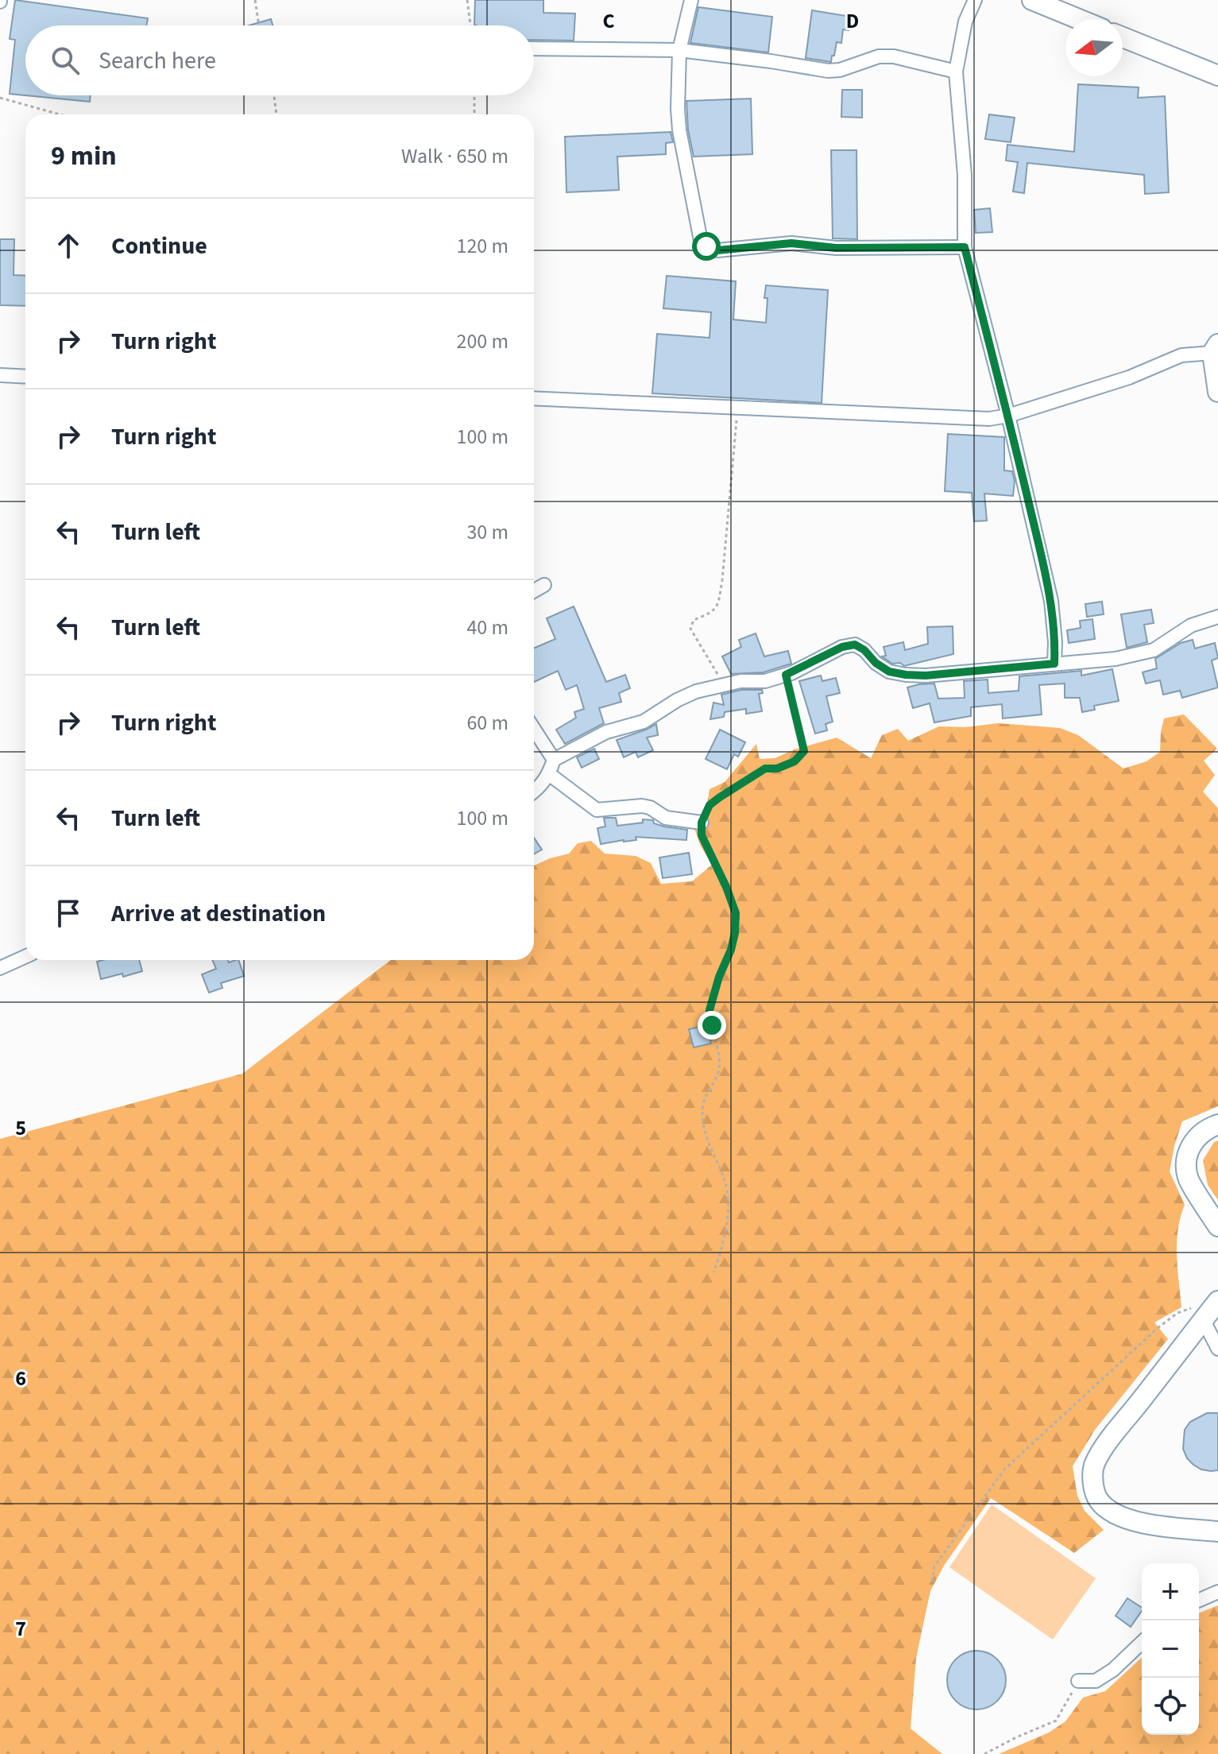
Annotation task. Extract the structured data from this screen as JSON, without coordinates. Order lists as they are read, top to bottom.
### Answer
{
  "north": "left",
  "page": {
    "search": "Search here",
    "heading": ["9 min", "Walk · 650 m"],
    "list": [
      ["Continue", "120 m"],
      ["Turn right", "200 m"],
      ["Turn right", "100 m"],
      ["Turn left", "30 m"],
      ["Turn left", "40 m"],
      ["Turn right", "60 m"],
      ["Turn left", "100 m"],
      "Arrive at destination"
    ],
    "map_buttons": ["+", "−"]
  },
  "grid": {
    "columns": ["C", "D"],
    "rows": ["5", "6", "7"]
  }
}
